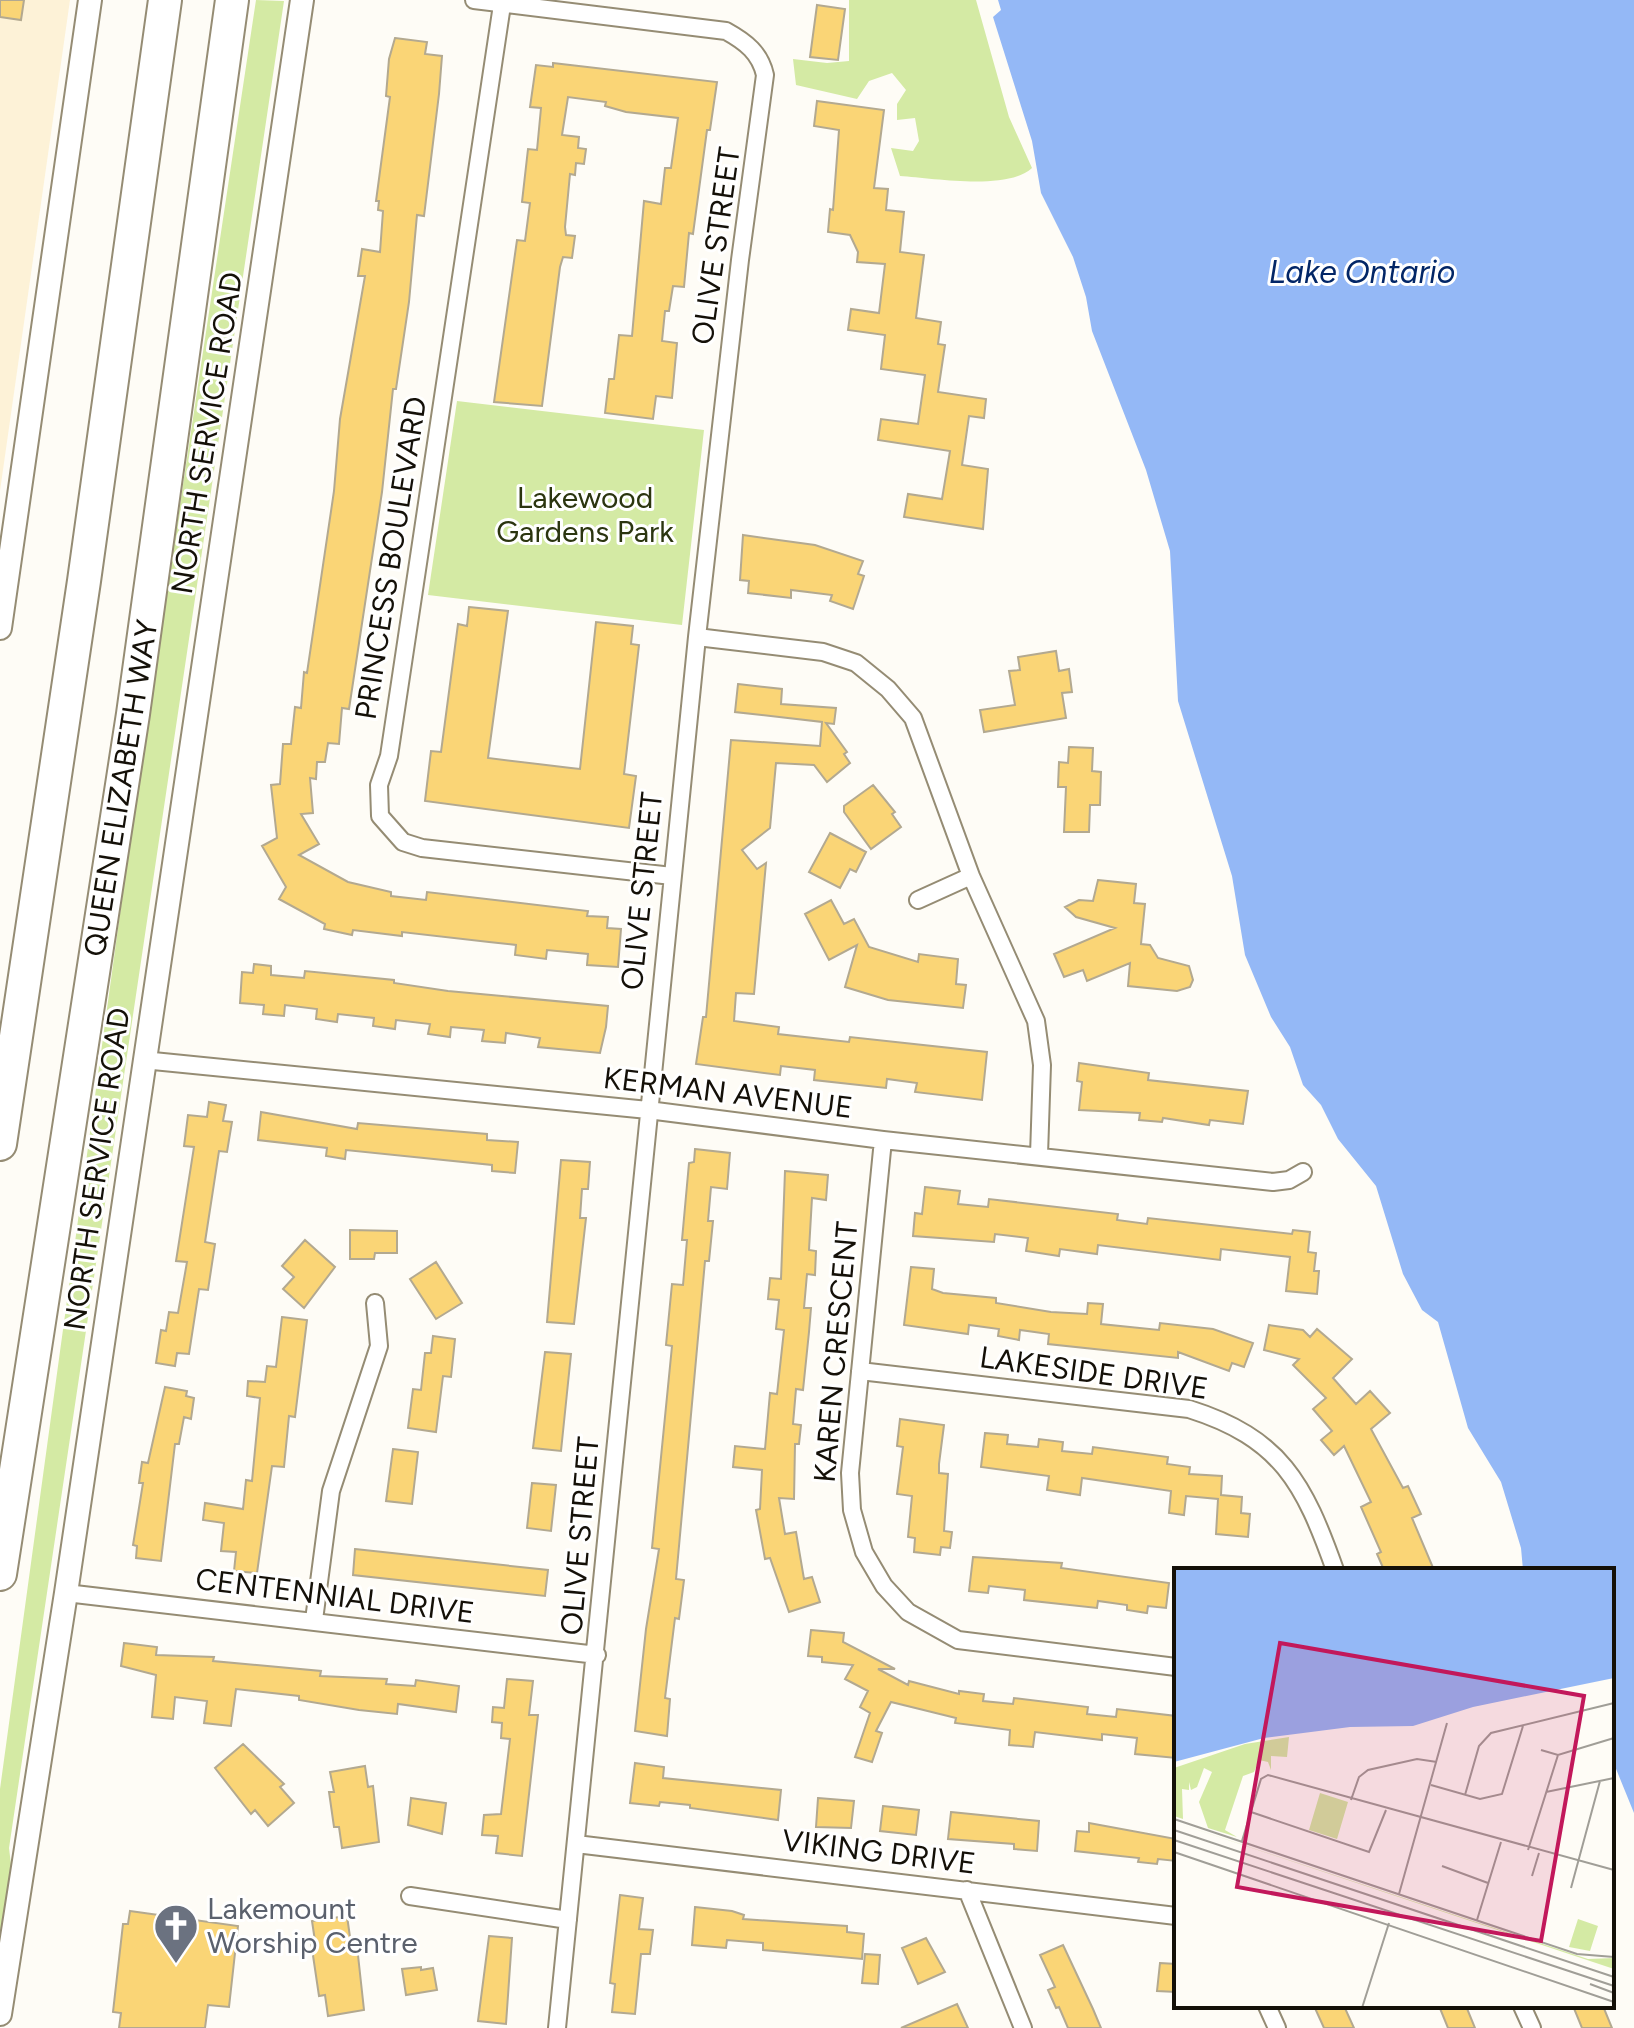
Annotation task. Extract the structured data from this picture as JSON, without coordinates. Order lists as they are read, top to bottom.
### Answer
{
  "streets": {
    "highway": ["QUEEN ELIZABETH WAY"],
    "street": [
      "OLIVE STREET",
      "NORTH SERVICE ROAD",
      "PRINCESS BOULEVARD",
      "KERMAN AVENUE",
      "KAREN CRESCENT",
      "LAKESIDE DRIVE",
      "CENTENNIAL DRIVE",
      "VIKING DRIVE"
    ]
  },
  "crossings": [
    ["OLIVE STREET", "PRINCESS BOULEVARD"],
    ["OLIVE STREET", "KERMAN AVENUE"],
    ["OLIVE STREET", "CENTENNIAL DRIVE"],
    ["OLIVE STREET", "VIKING DRIVE"],
    ["NORTH SERVICE ROAD", "KERMAN AVENUE"],
    ["NORTH SERVICE ROAD", "CENTENNIAL DRIVE"],
    ["KERMAN AVENUE", "KAREN CRESCENT"],
    ["KAREN CRESCENT", "LAKESIDE DRIVE"]
  ],
  "water": ["Lake Ontario"],
  "parks": ["Lakewood Gardens Park"],
  "places": {
    "church": ["Lakemount Worship Centre"]
  }
}
